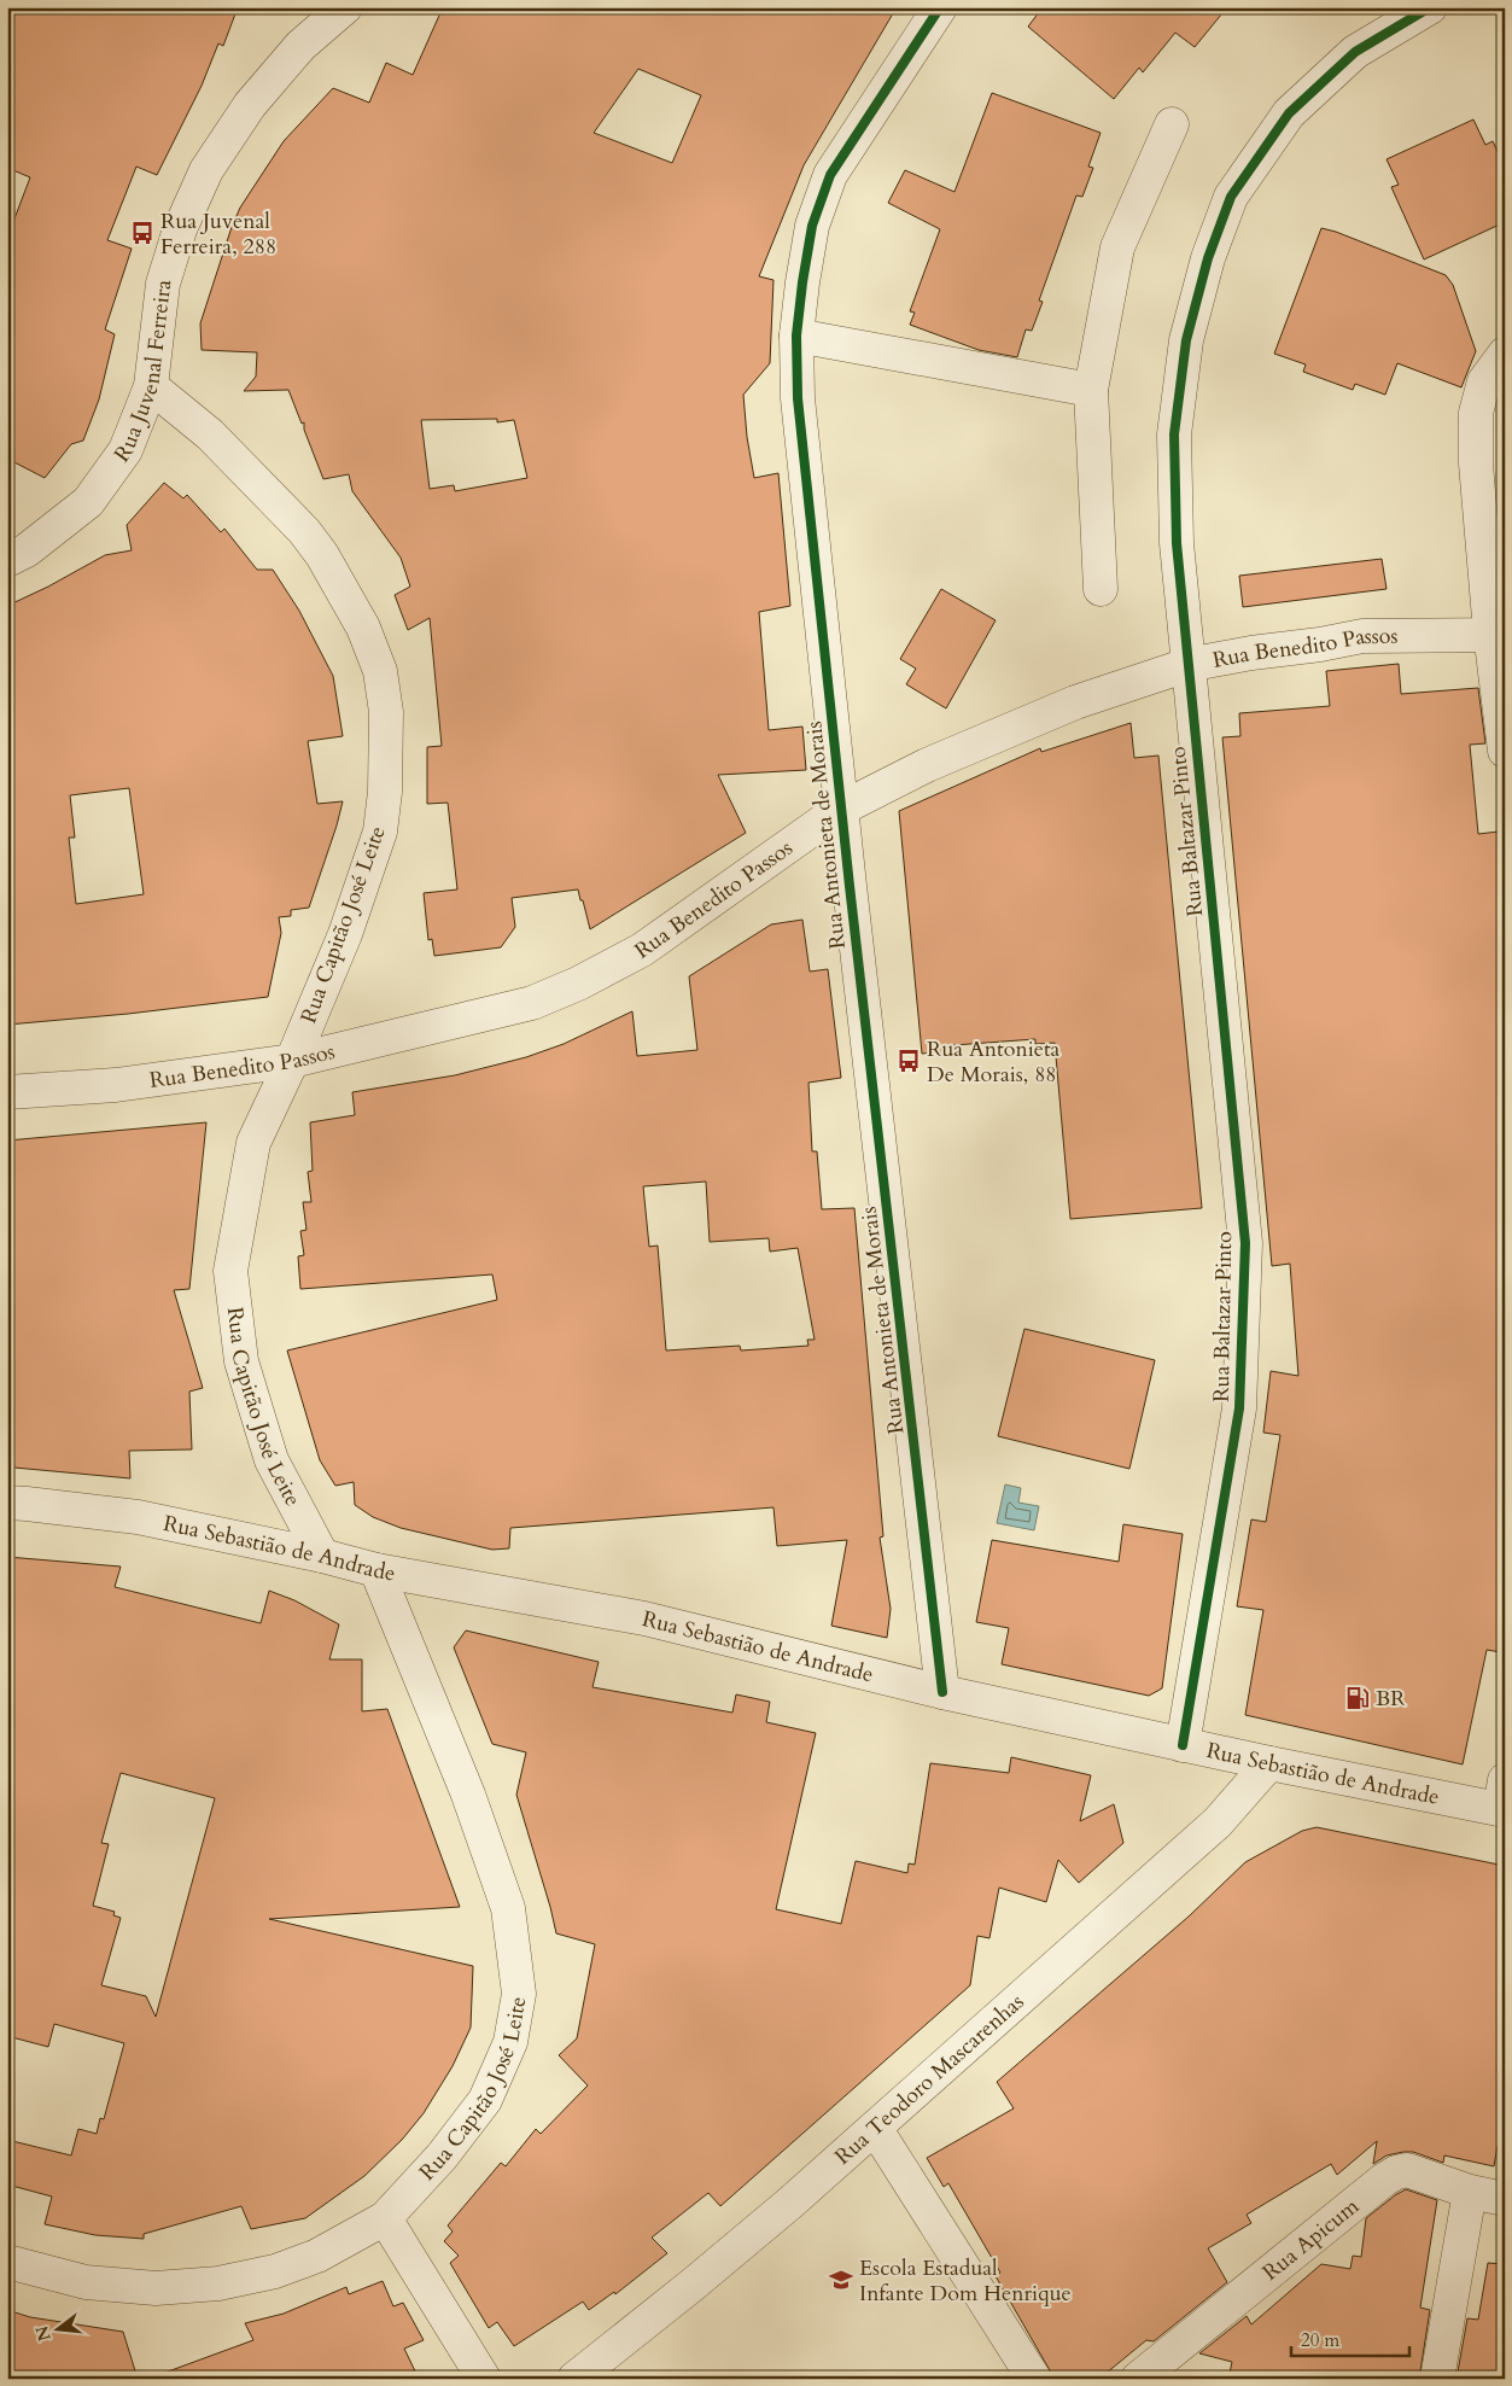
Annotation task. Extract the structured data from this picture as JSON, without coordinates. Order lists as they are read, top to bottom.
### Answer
{
  "streets": {
    "street": [
      "Rua Juvenal Ferreira",
      "Rua Benedito Passos",
      "Rua Baltazar Pinto",
      "Rua Antonieta de Morais",
      "Rua Capitão José Leite",
      "Rua Sebastião de Andrade",
      "Rua Teodoro Mascarenhas",
      "Rua Apicum"
    ]
  },
  "crossings": [
    ["Rua Juvenal Ferreira", "Rua Capitão José Leite"],
    ["Rua Benedito Passos", "Rua Baltazar Pinto"],
    ["Rua Benedito Passos", "Rua Antonieta de Morais"],
    ["Rua Benedito Passos", "Rua Capitão José Leite"],
    ["Rua Baltazar Pinto", "Rua Sebastião de Andrade"],
    ["Rua Antonieta de Morais", "Rua Sebastião de Andrade"],
    ["Rua Capitão José Leite", "Rua Sebastião de Andrade"],
    ["Rua Sebastião de Andrade", "Rua Teodoro Mascarenhas"]
  ],
  "places": {
    "bus stop": ["Rua Juvenal Ferreira, 288", "Rua Antonieta De Morais, 88"],
    "fuel station": ["BR"],
    "school or university": ["Escola Estadual Infante Dom Henrique"]
  },
  "scale_bar": "20 m",
  "north": "left"
}
